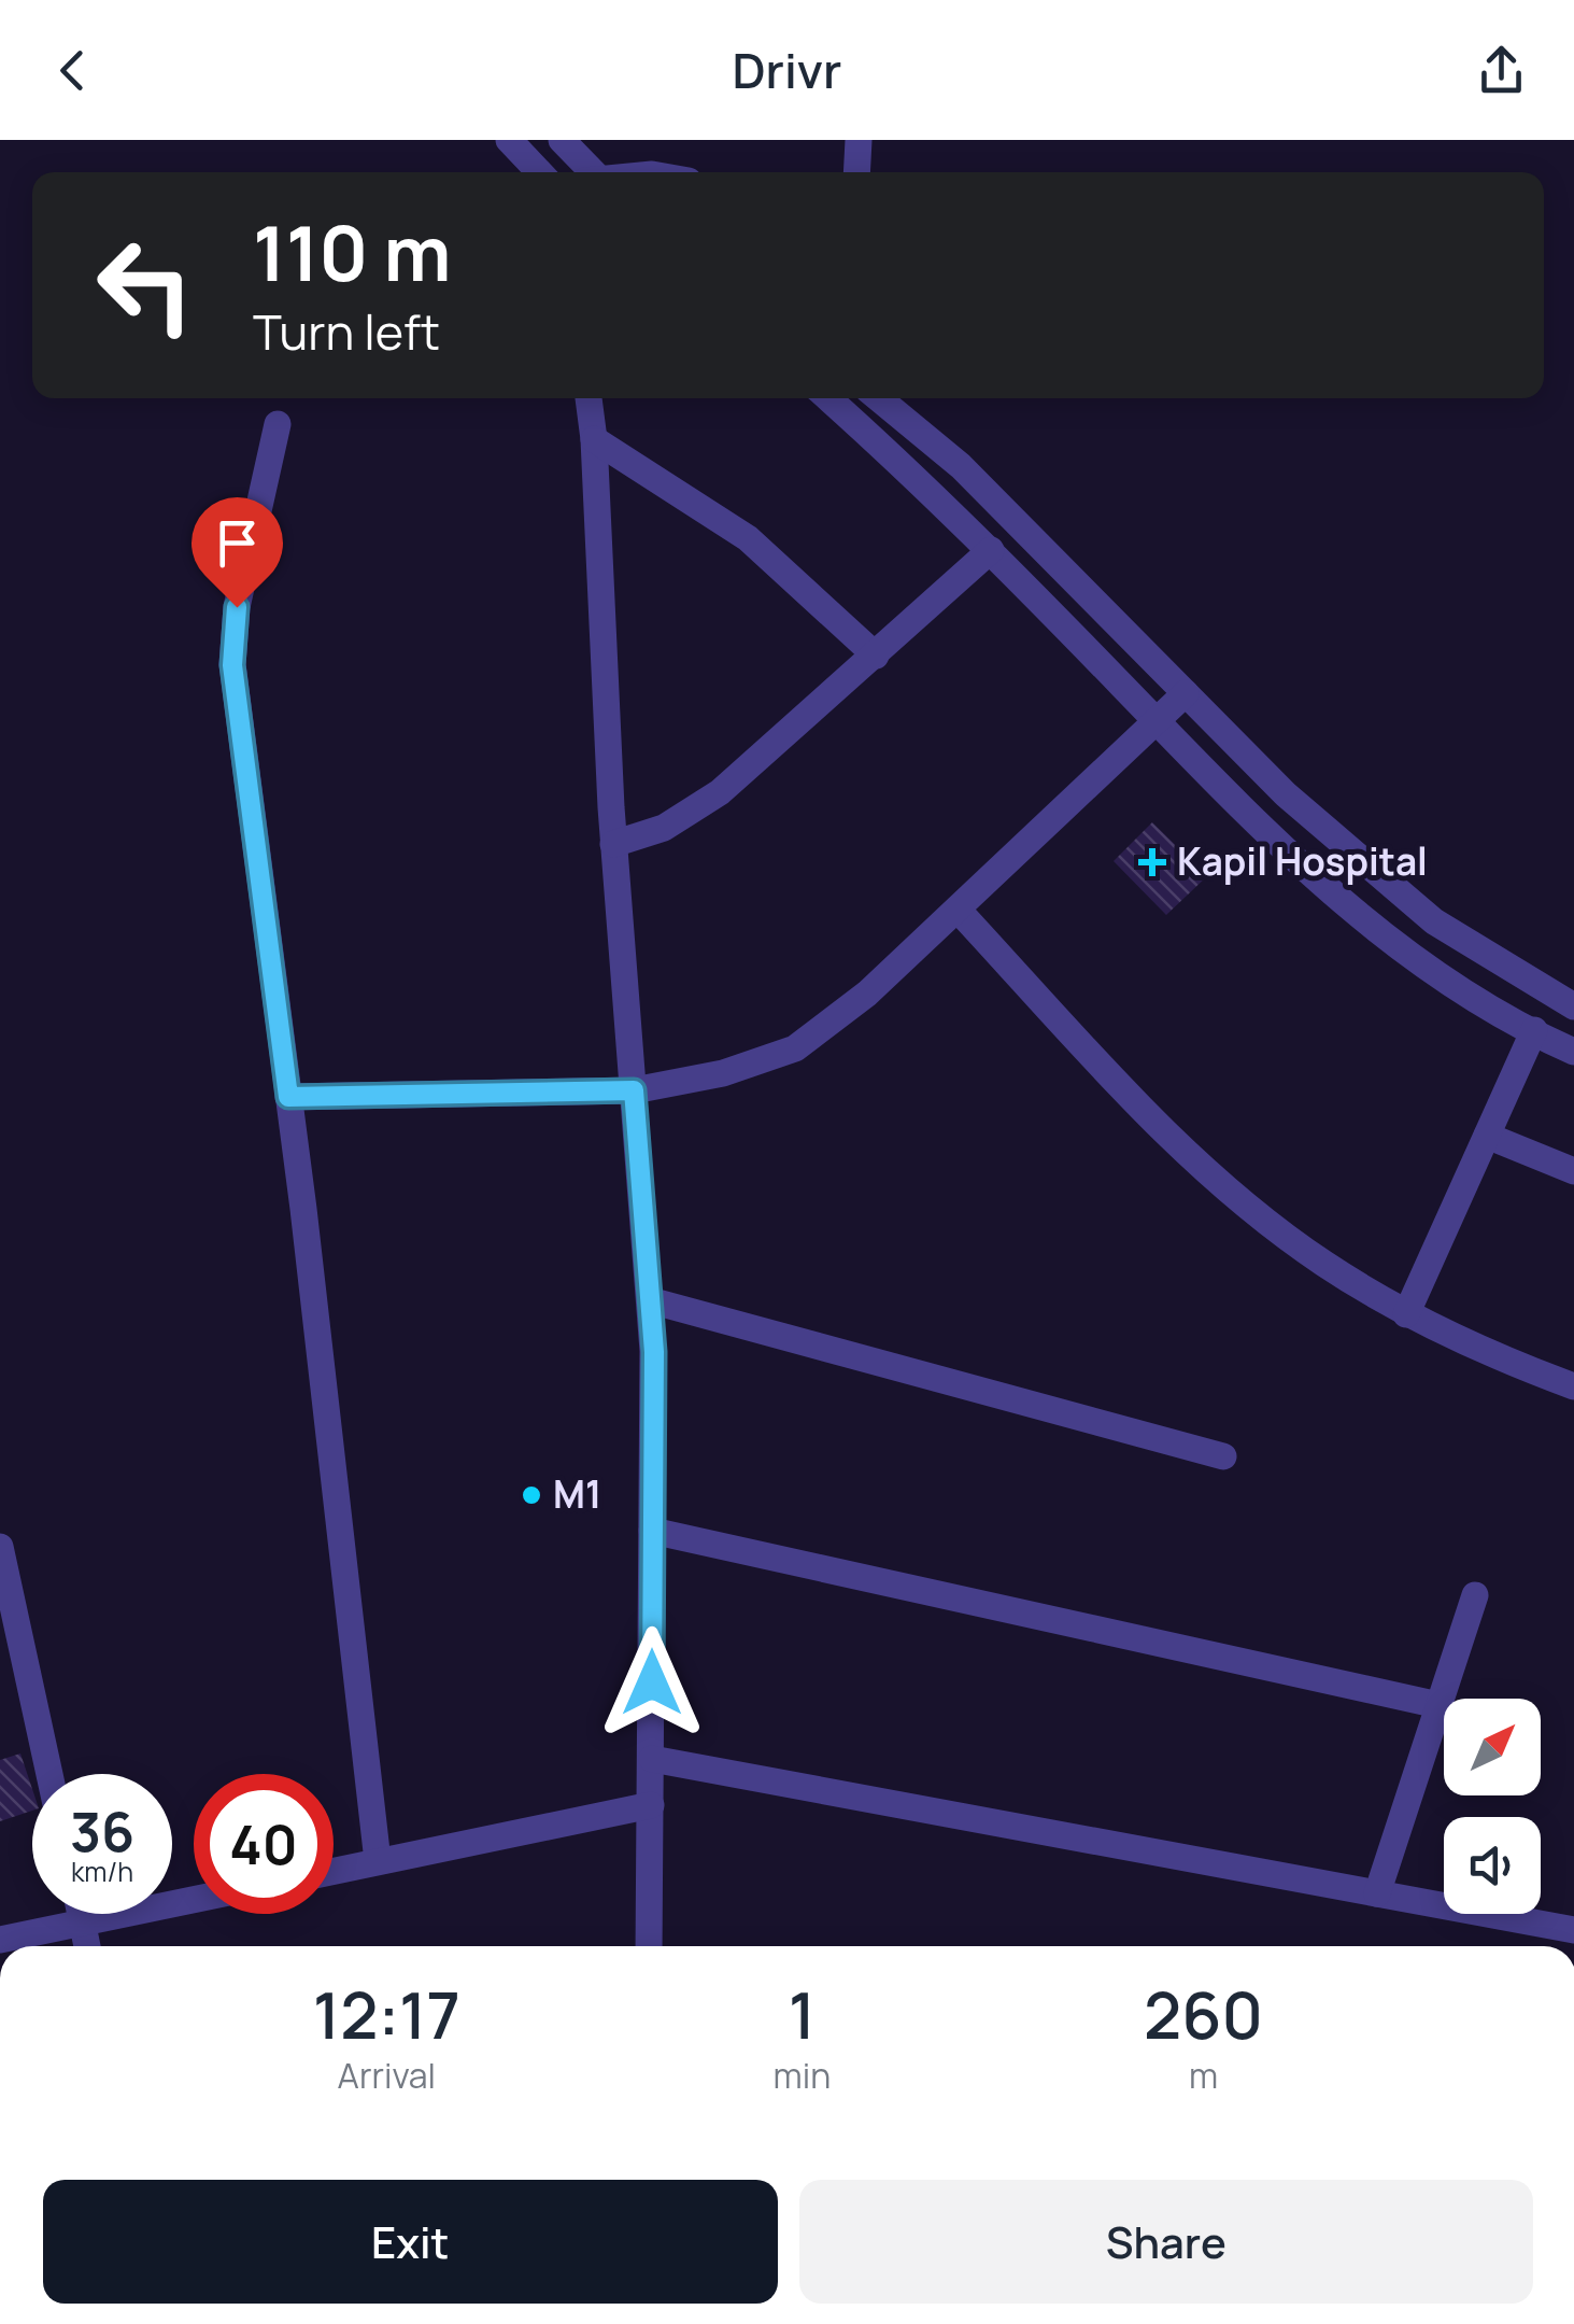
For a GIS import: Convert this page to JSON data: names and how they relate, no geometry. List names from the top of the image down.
{
  "places": {
    "health": ["Kapil Hospital"],
    "other": ["M1"]
  },
  "north": "top right",
  "page": {
    "header": "Drivr",
    "turn": ["110 m", "Turn left"],
    "speed": "36 km/h",
    "limit": "40",
    "eta": [
      "12:17",
      "Arrival",
      "1",
      "min",
      "260",
      "m"
    ],
    "buttons": ["Exit", "Share"]
  }
}
